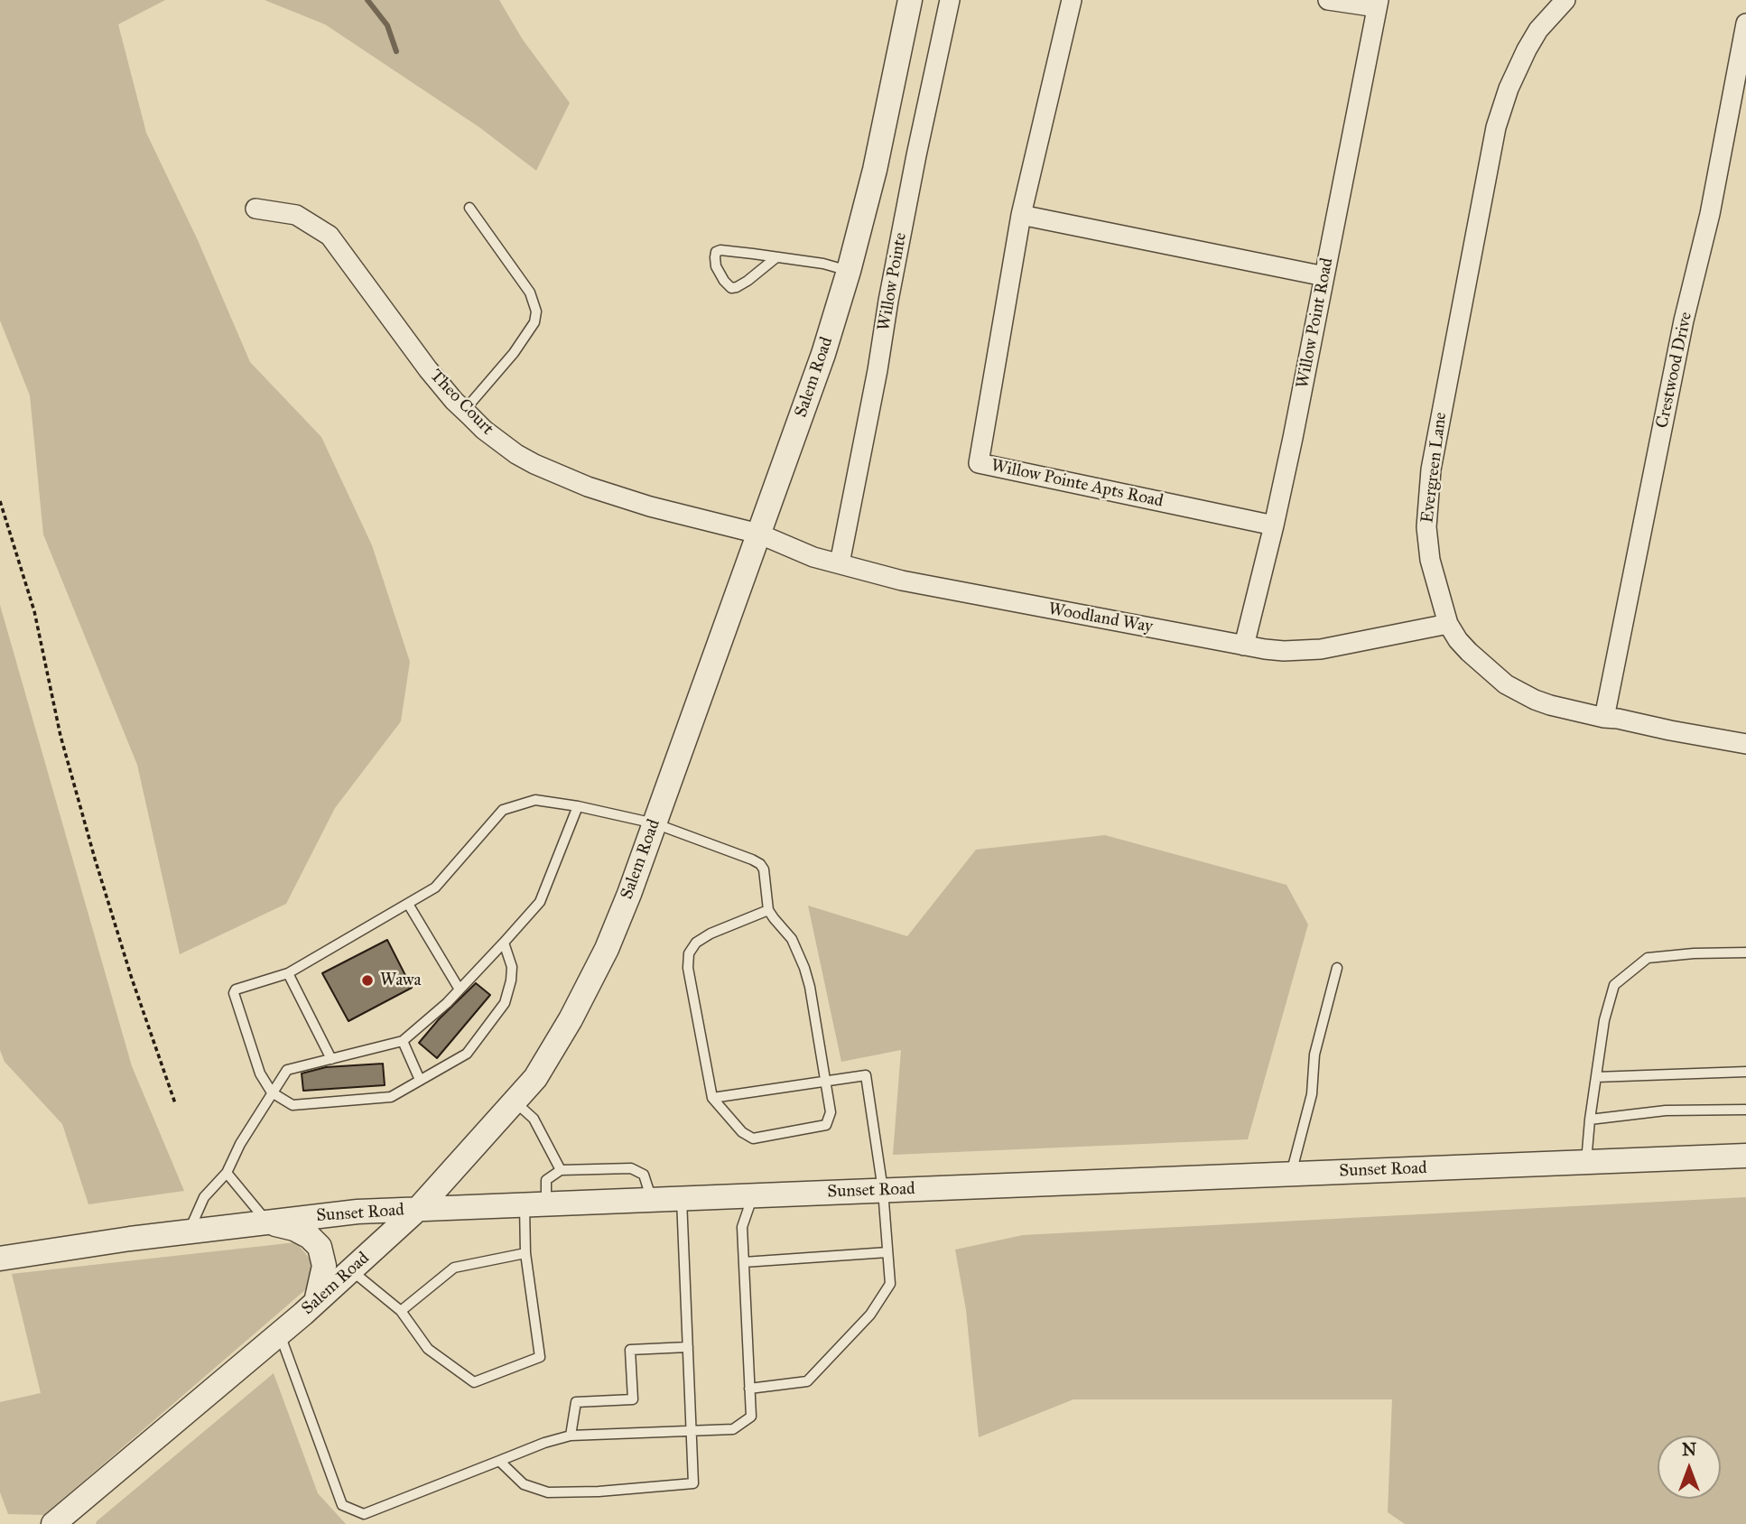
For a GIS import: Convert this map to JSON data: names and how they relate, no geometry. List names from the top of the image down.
{
  "streets": {
    "street": [
      "Willow Pointe",
      "Willow Point Road",
      "Crestwood Drive",
      "Salem Road",
      "Theo Court",
      "Evergreen Lane",
      "Willow Pointe Apts Road",
      "Woodland Way",
      "Sunset Road"
    ]
  },
  "crossings": [
    ["Willow Pointe", "Woodland Way"],
    ["Willow Point Road", "Willow Pointe Apts Road"],
    ["Willow Point Road", "Woodland Way"],
    ["Crestwood Drive", "Evergreen Lane"],
    ["Salem Road", "Theo Court"],
    ["Salem Road", "Woodland Way"],
    ["Salem Road", "Sunset Road"],
    ["Theo Court", "Woodland Way"],
    ["Evergreen Lane", "Woodland Way"]
  ],
  "places": ["Wawa"],
  "north": "top"
}
